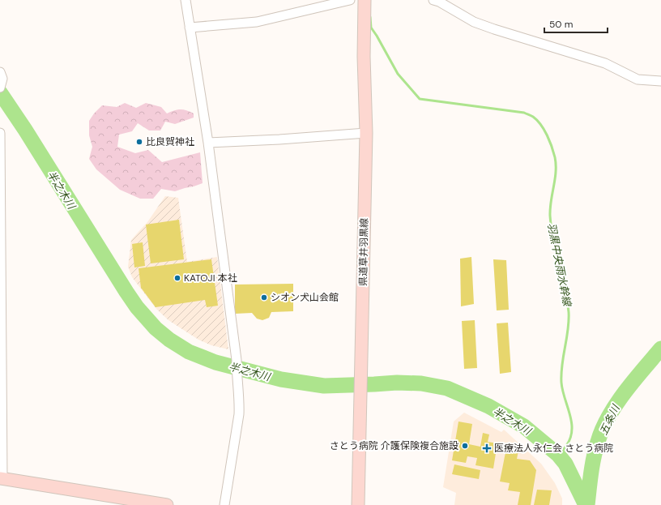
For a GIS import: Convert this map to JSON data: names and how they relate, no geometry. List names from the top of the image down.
{
  "streets": {
    "main road": ["県道草井羽黒線"]
  },
  "water": ["半之木川", "羽黒中央雨水幹線", "五条川"],
  "places": {
    "other": [
      "比良賀神社",
      "KATOJI 本社",
      "シオン犬山会館",
      "さとう病院 介護保険複合施設"
    ],
    "health": ["医療法人永仁会 さとう病院"]
  },
  "scale_bar": "50 m"
}
